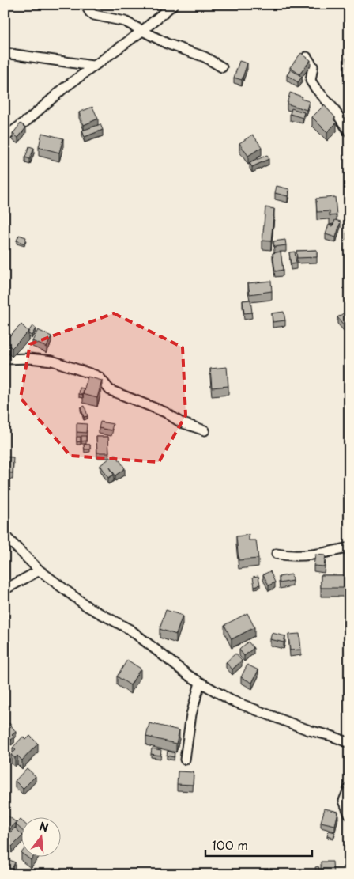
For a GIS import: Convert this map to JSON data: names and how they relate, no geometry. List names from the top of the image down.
{
  "scale_bar": "100 m",
  "north": "top"
}
